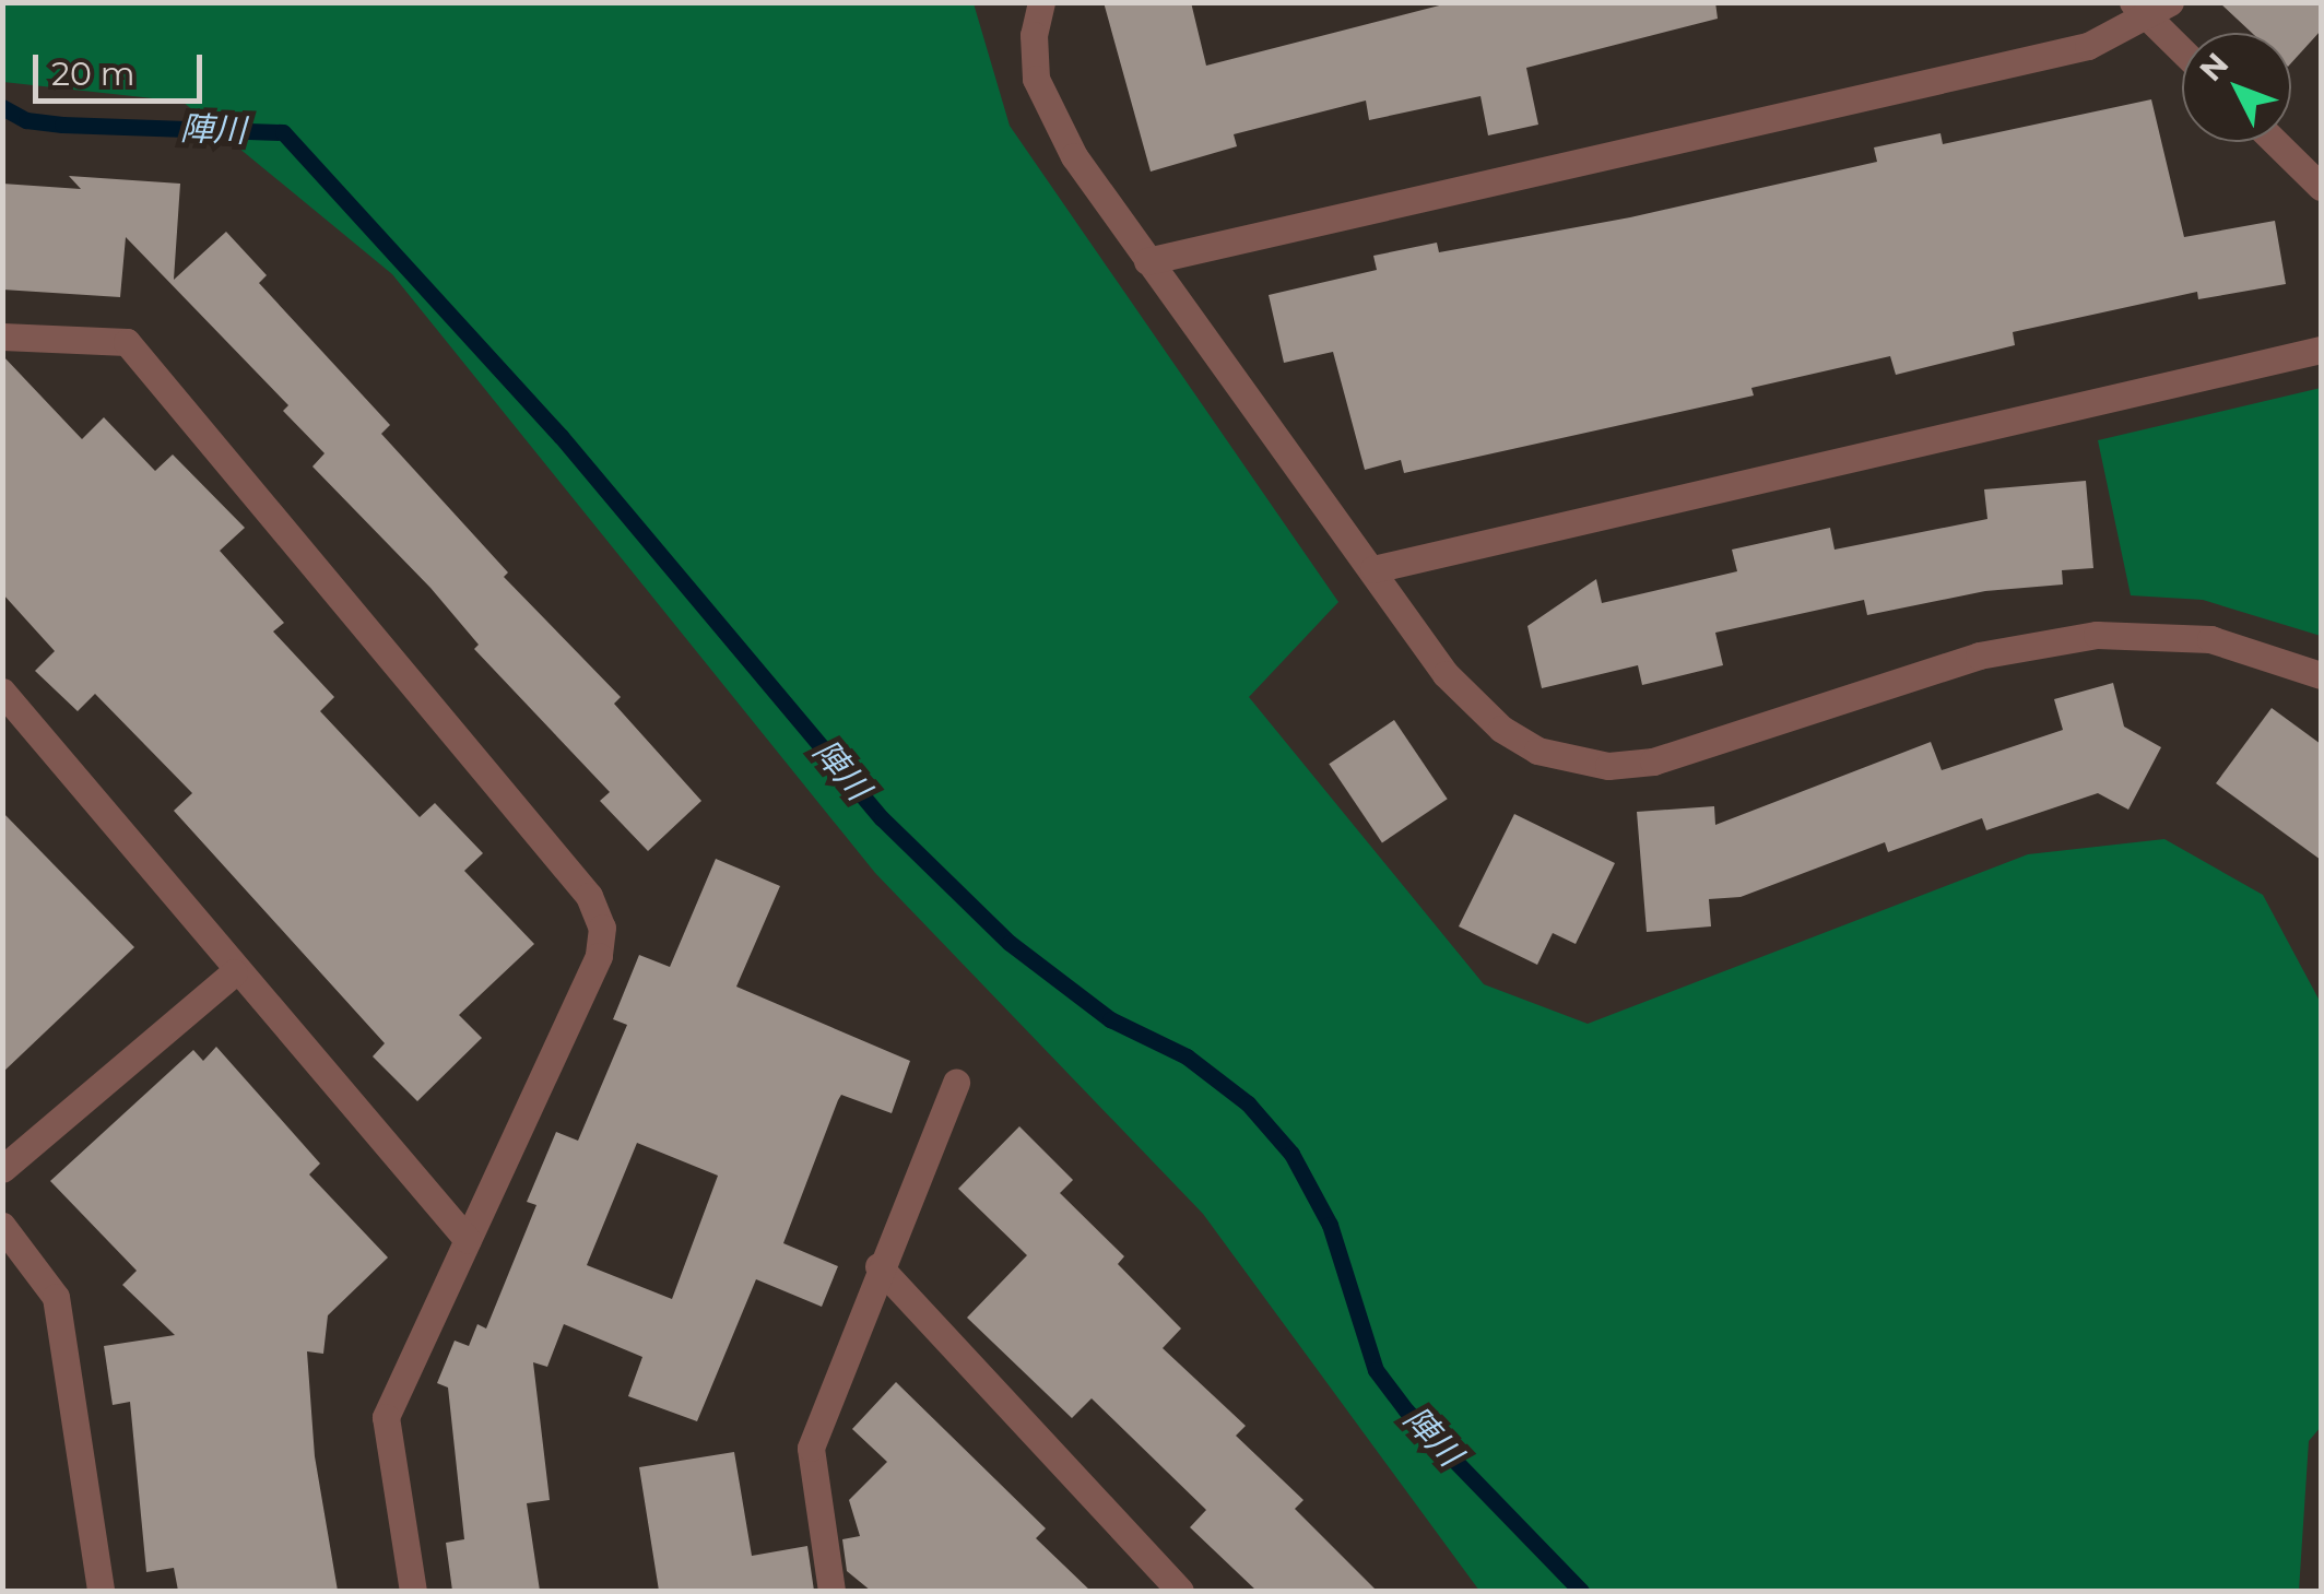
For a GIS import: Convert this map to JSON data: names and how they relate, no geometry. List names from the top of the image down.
{
  "water": ["陣川"],
  "scale_bar": "20 m",
  "north": "top left"
}
